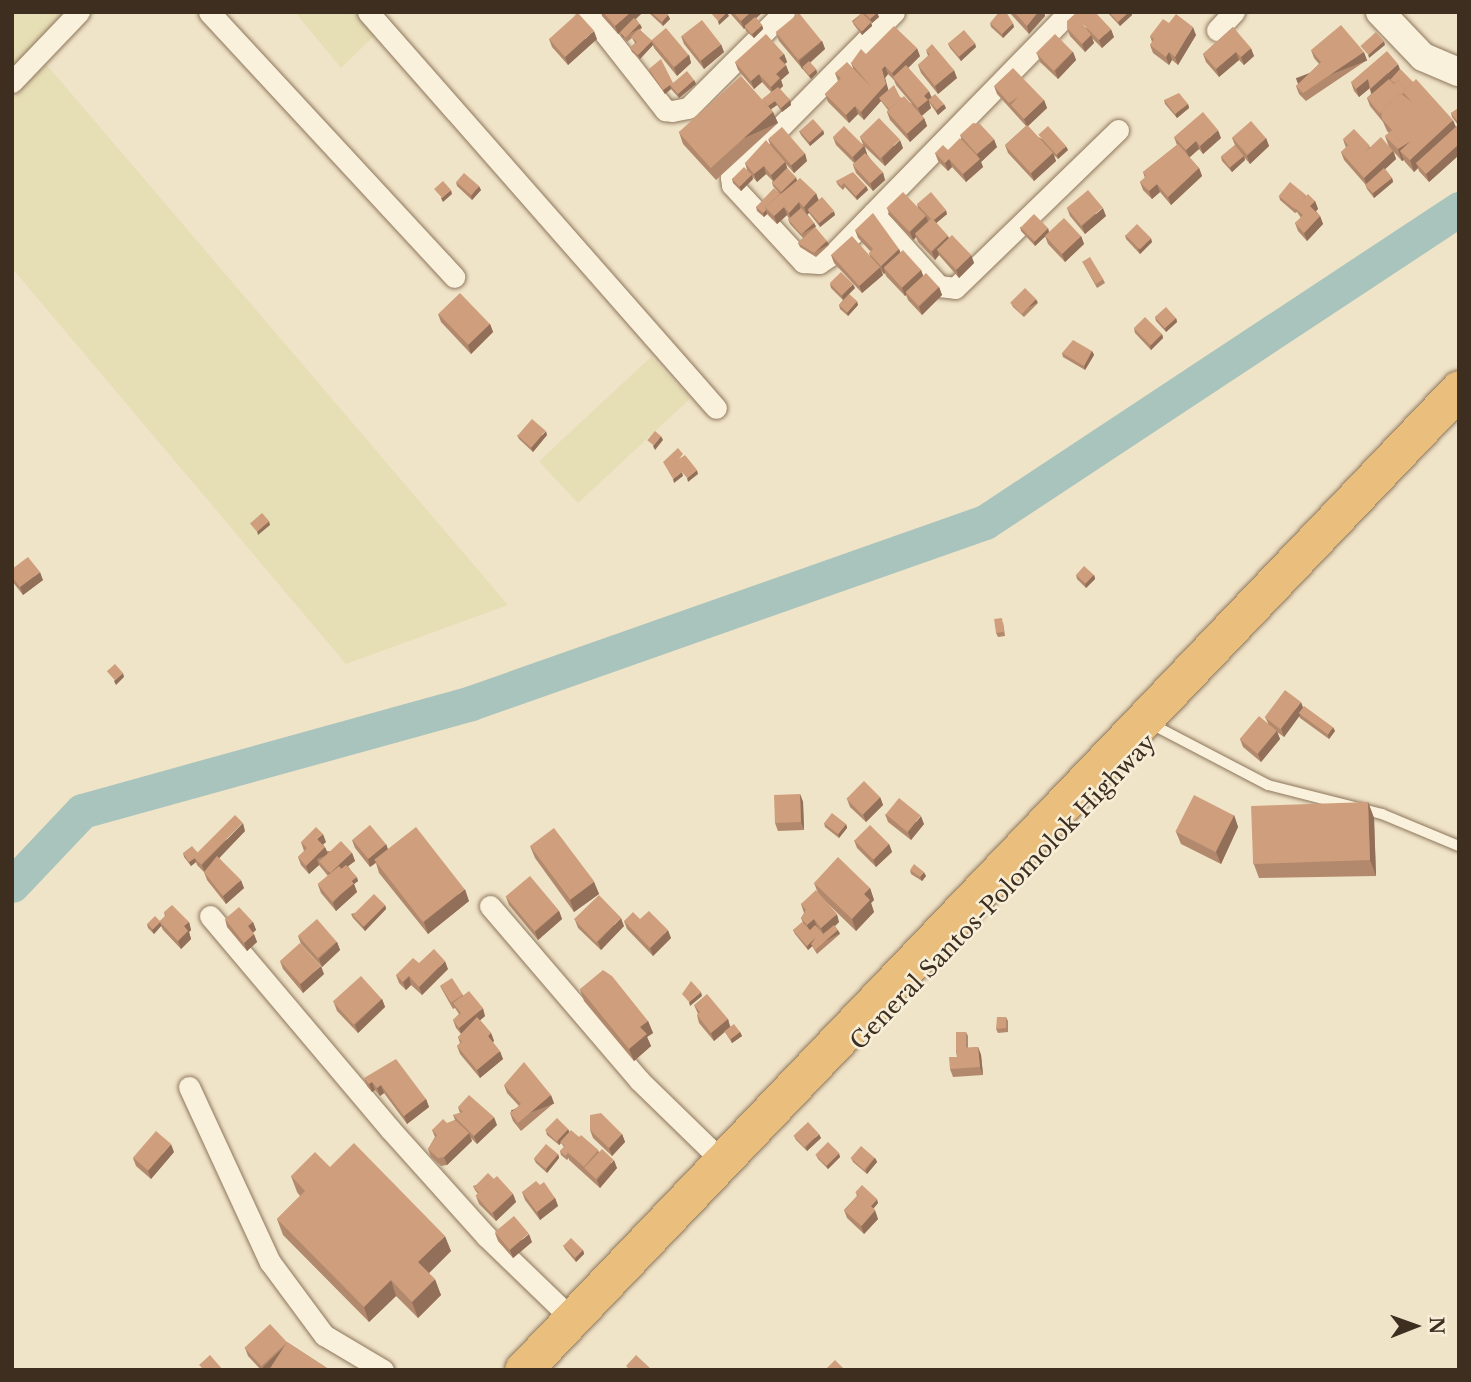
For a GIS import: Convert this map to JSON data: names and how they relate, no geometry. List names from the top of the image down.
{
  "streets": {
    "highway": ["General Santos-Polomolok Highway"]
  },
  "north": "right"
}
